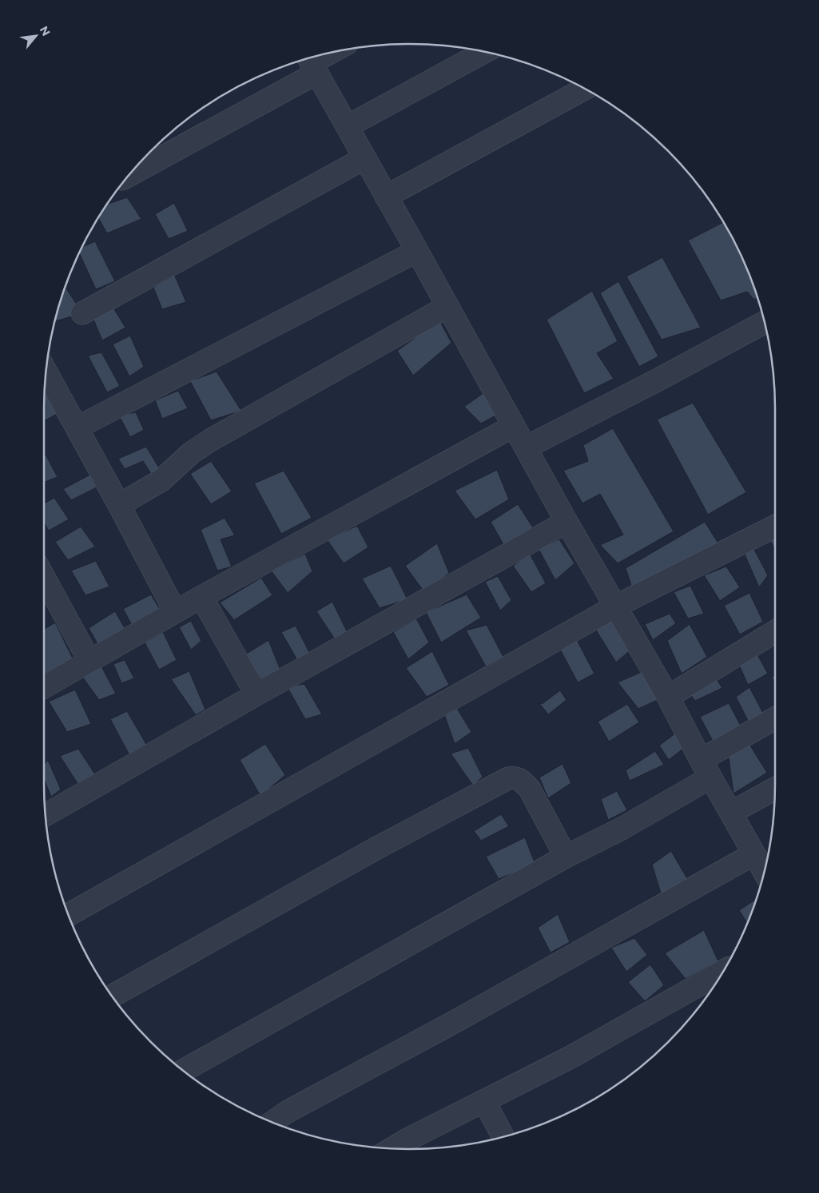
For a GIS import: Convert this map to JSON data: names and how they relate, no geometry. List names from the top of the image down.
{
  "north": "top right"
}
